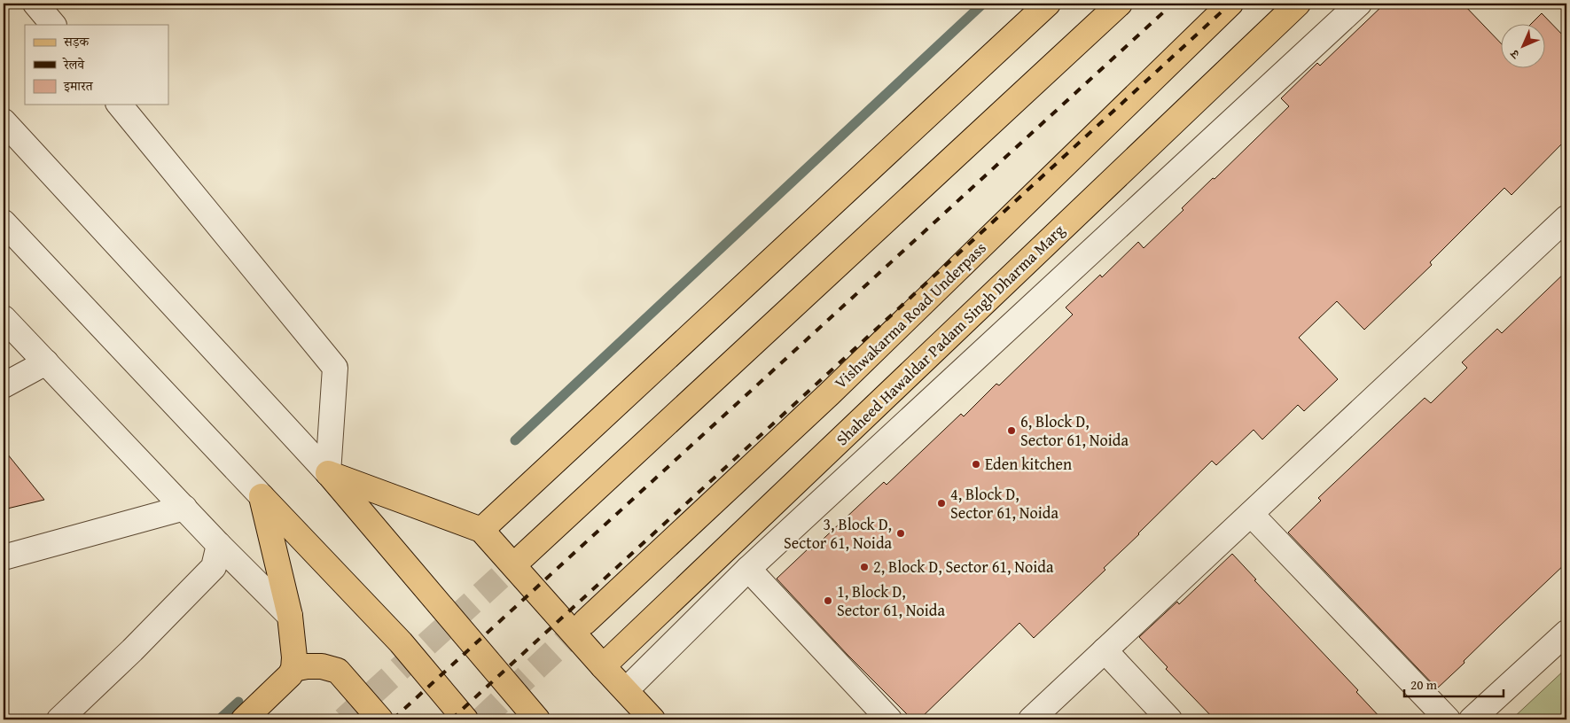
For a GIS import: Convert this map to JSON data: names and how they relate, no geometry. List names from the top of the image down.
{
  "streets": {
    "main road": ["Vishwakarma Road Underpass", "Shaheed Hawaldar Padam Singh Dharma Marg"]
  },
  "places": [
    "6, Block D, Sector 61, Noida",
    "Eden kitchen",
    "4, Block D, Sector 61, Noida",
    "3, Block D, Sector 61, Noida",
    "2, Block D, Sector 61, Noida",
    "1, Block D, Sector 61, Noida"
  ],
  "legend": ["सड़क", "रेलवे", "इमारत"],
  "scale_bar": "20 m",
  "north": "bottom left"
}
